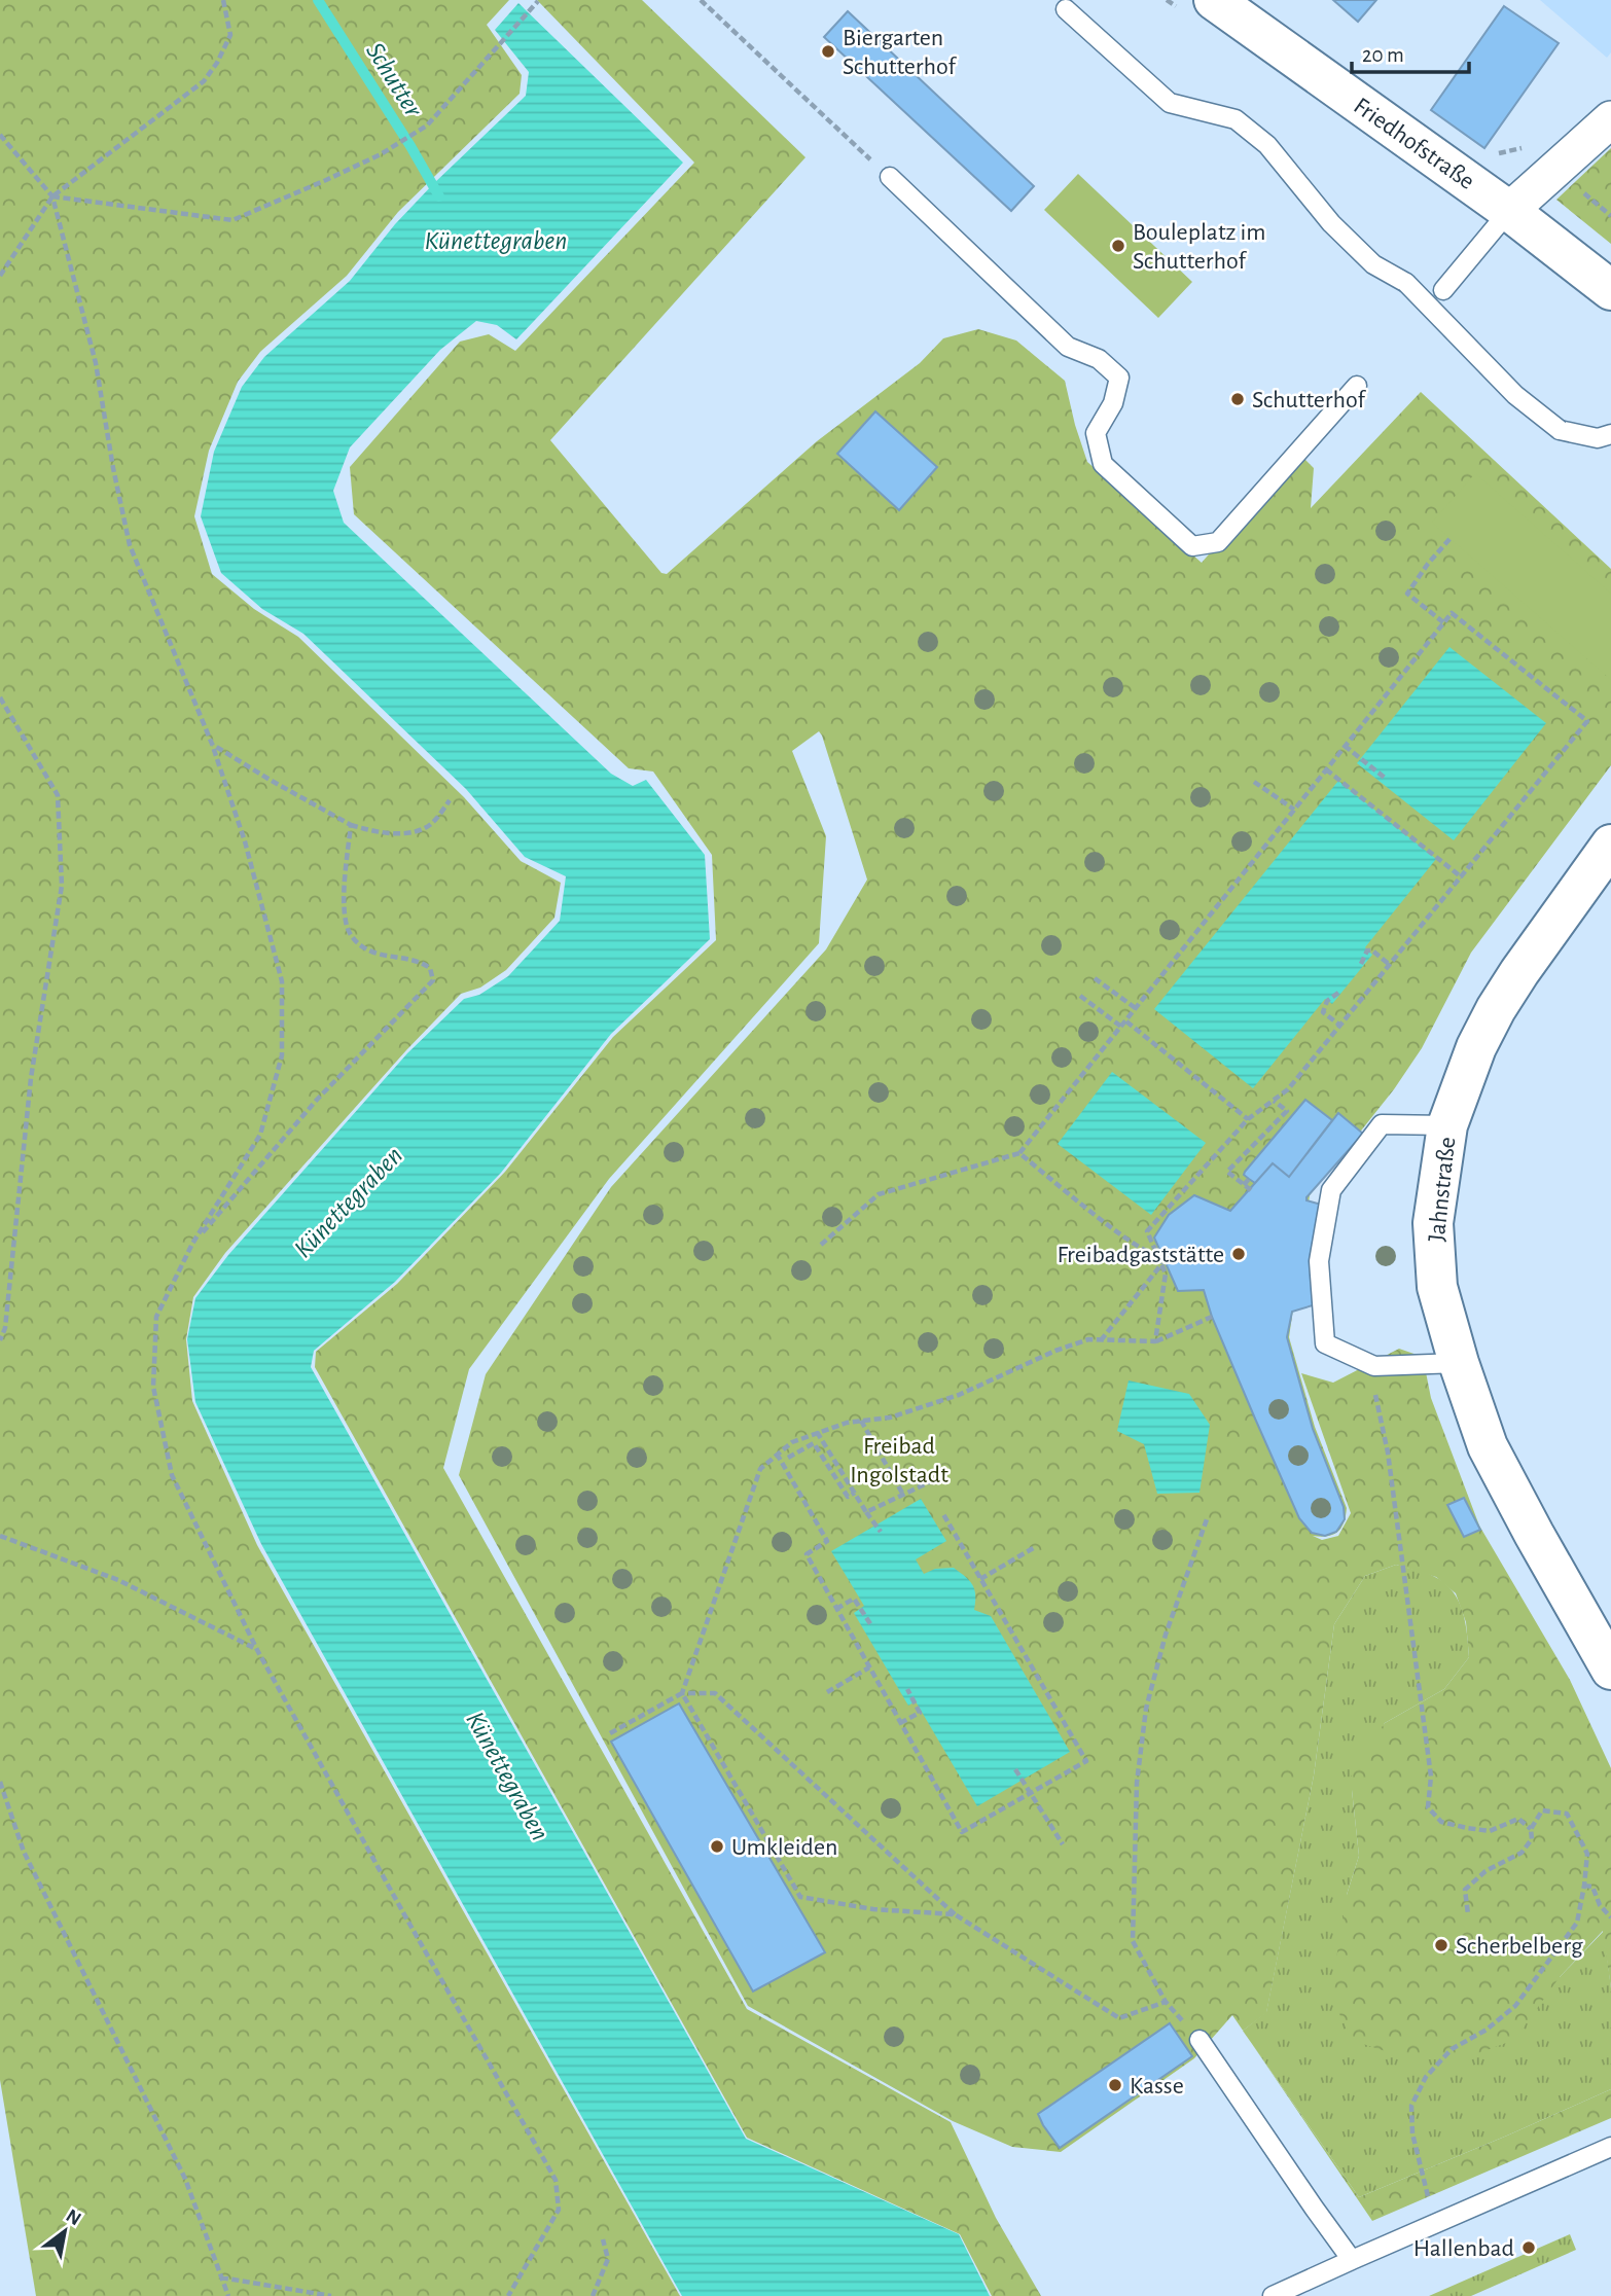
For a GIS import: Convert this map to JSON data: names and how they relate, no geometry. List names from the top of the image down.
{
  "streets": {
    "street": ["Friedhofstraße", "Jahnstraße"]
  },
  "water": ["Schutter", "Künettegraben"],
  "parks": ["Freibad Ingolstadt"],
  "places": [
    "Biergarten Schutterhof",
    "Bouleplatz im Schutterhof",
    "Schutterhof",
    "Freibadgaststätte",
    "Umkleiden",
    "Scherbelberg",
    "Kasse",
    "Hallenbad"
  ],
  "scale_bar": "20 m",
  "north": "top right"
}
